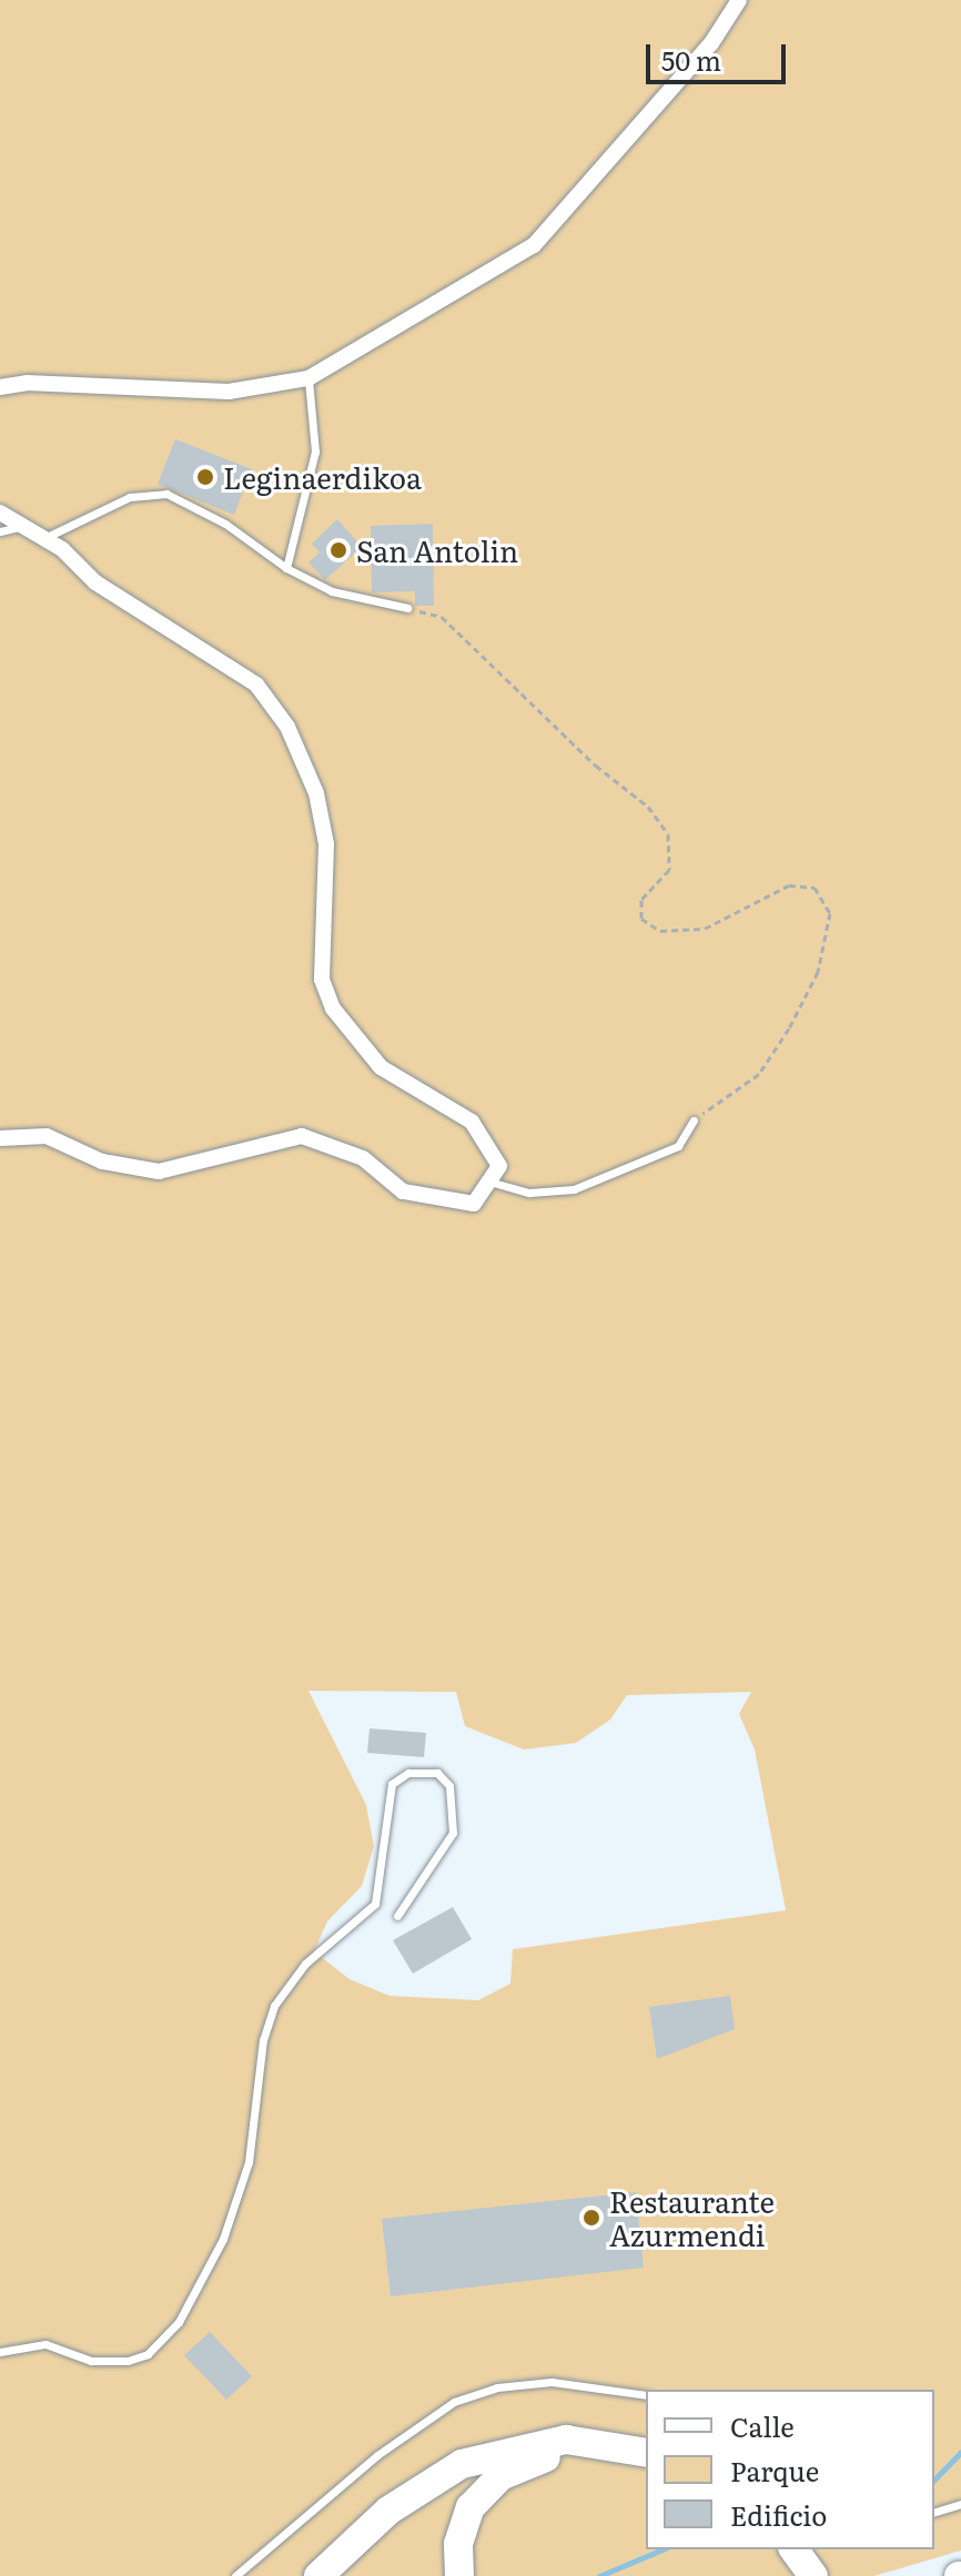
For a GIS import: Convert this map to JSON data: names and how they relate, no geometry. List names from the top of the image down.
{
  "places": ["Leginaerdikoa", "San Antolin", "Restaurante Azurmendi"],
  "legend": ["Calle", "Parque", "Edificio"],
  "scale_bar": "50 m"
}
